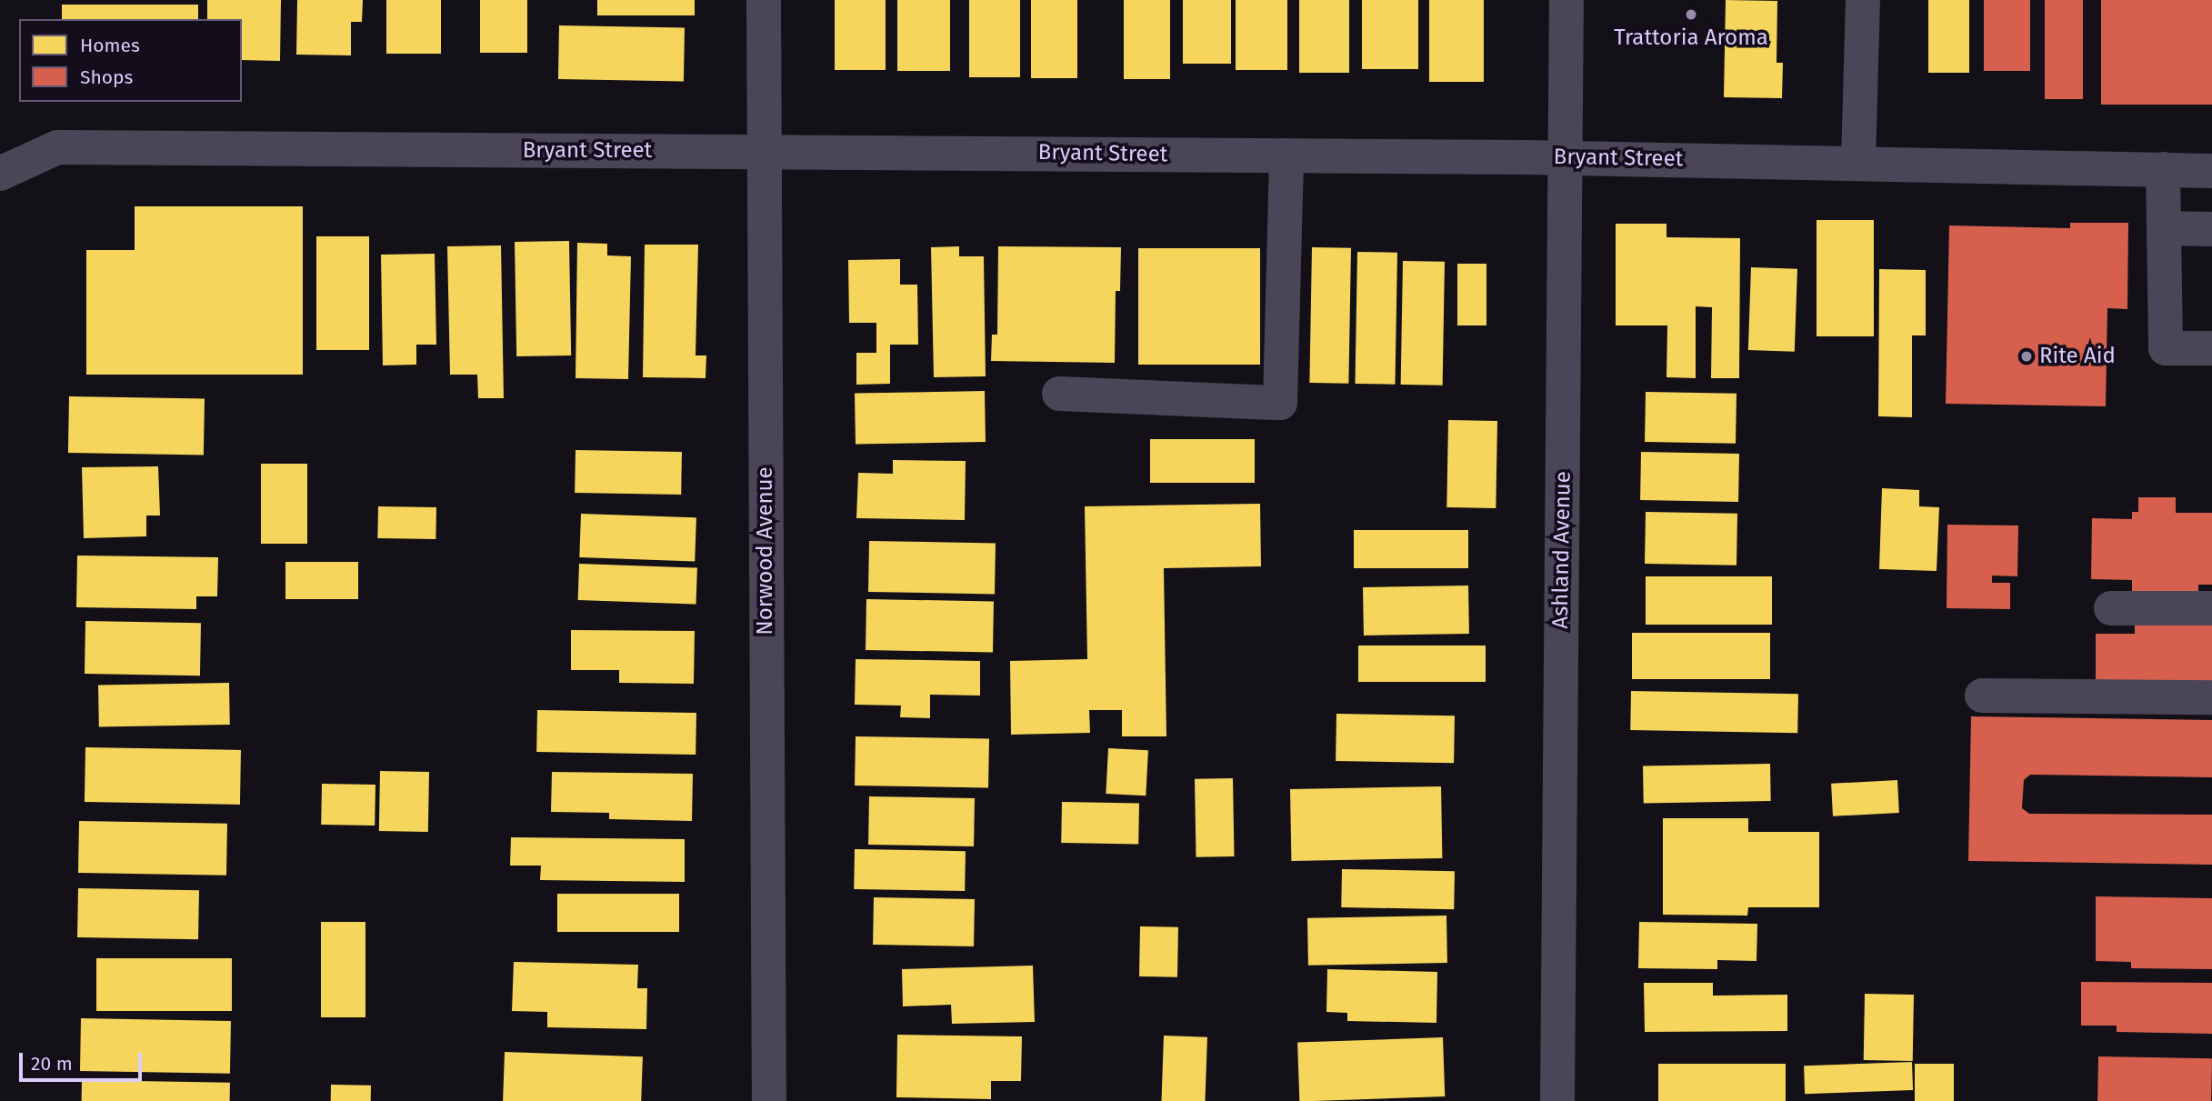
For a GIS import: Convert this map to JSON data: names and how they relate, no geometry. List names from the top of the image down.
{
  "streets": {
    "street": ["Bryant Street", "Ashland Avenue", "Norwood Avenue"]
  },
  "crossings": [
    ["Bryant Street", "Ashland Avenue"],
    ["Bryant Street", "Norwood Avenue"]
  ],
  "places": ["Trattoria Aroma", "Rite Aid"],
  "legend": ["Homes", "Shops"],
  "scale_bar": "20 m"
}
